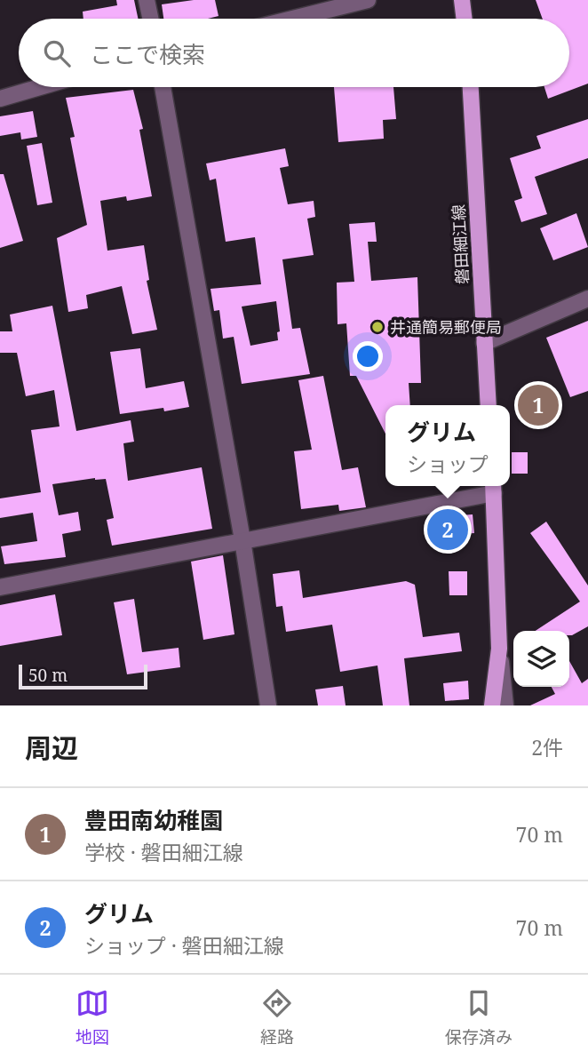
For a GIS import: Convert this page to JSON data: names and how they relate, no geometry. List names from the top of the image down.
{
  "streets": {
    "main road": ["磐田細江線"]
  },
  "places": ["井通簡易郵便局"],
  "scale_bar": "50 m",
  "page": {
    "search": "ここで検索",
    "pins": ["1", "2"],
    "popup": ["グリム", "ショップ"],
    "scale": "50 m",
    "heading": ["周辺", "2件"],
    "list": [
      {
        "mark": "1",
        "name": "豊田南幼稚園",
        "note": "学校 · 磐田細江線",
        "value": "70 m"
      },
      {
        "mark": "2",
        "name": "グリム",
        "note": "ショップ · 磐田細江線",
        "value": "70 m"
      }
    ],
    "nav": ["地図", "経路", "保存済み"]
  }
}
